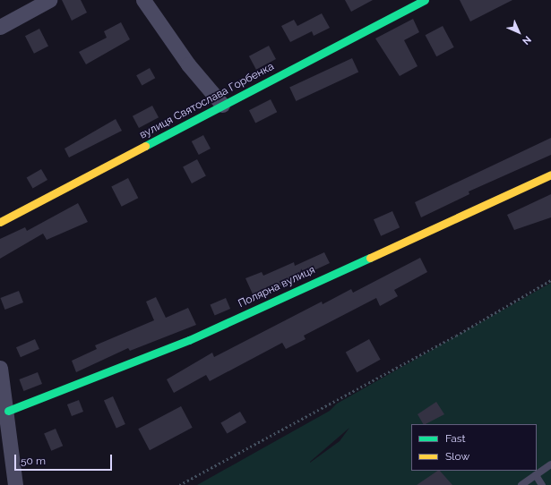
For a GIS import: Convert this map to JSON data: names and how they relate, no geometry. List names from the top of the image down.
{
  "streets": {
    "street": ["вулиця Святослава Горбенка", "Полярна вулиця"]
  },
  "legend": ["Fast", "Slow"],
  "scale_bar": "50 m",
  "north": "bottom right"
}
